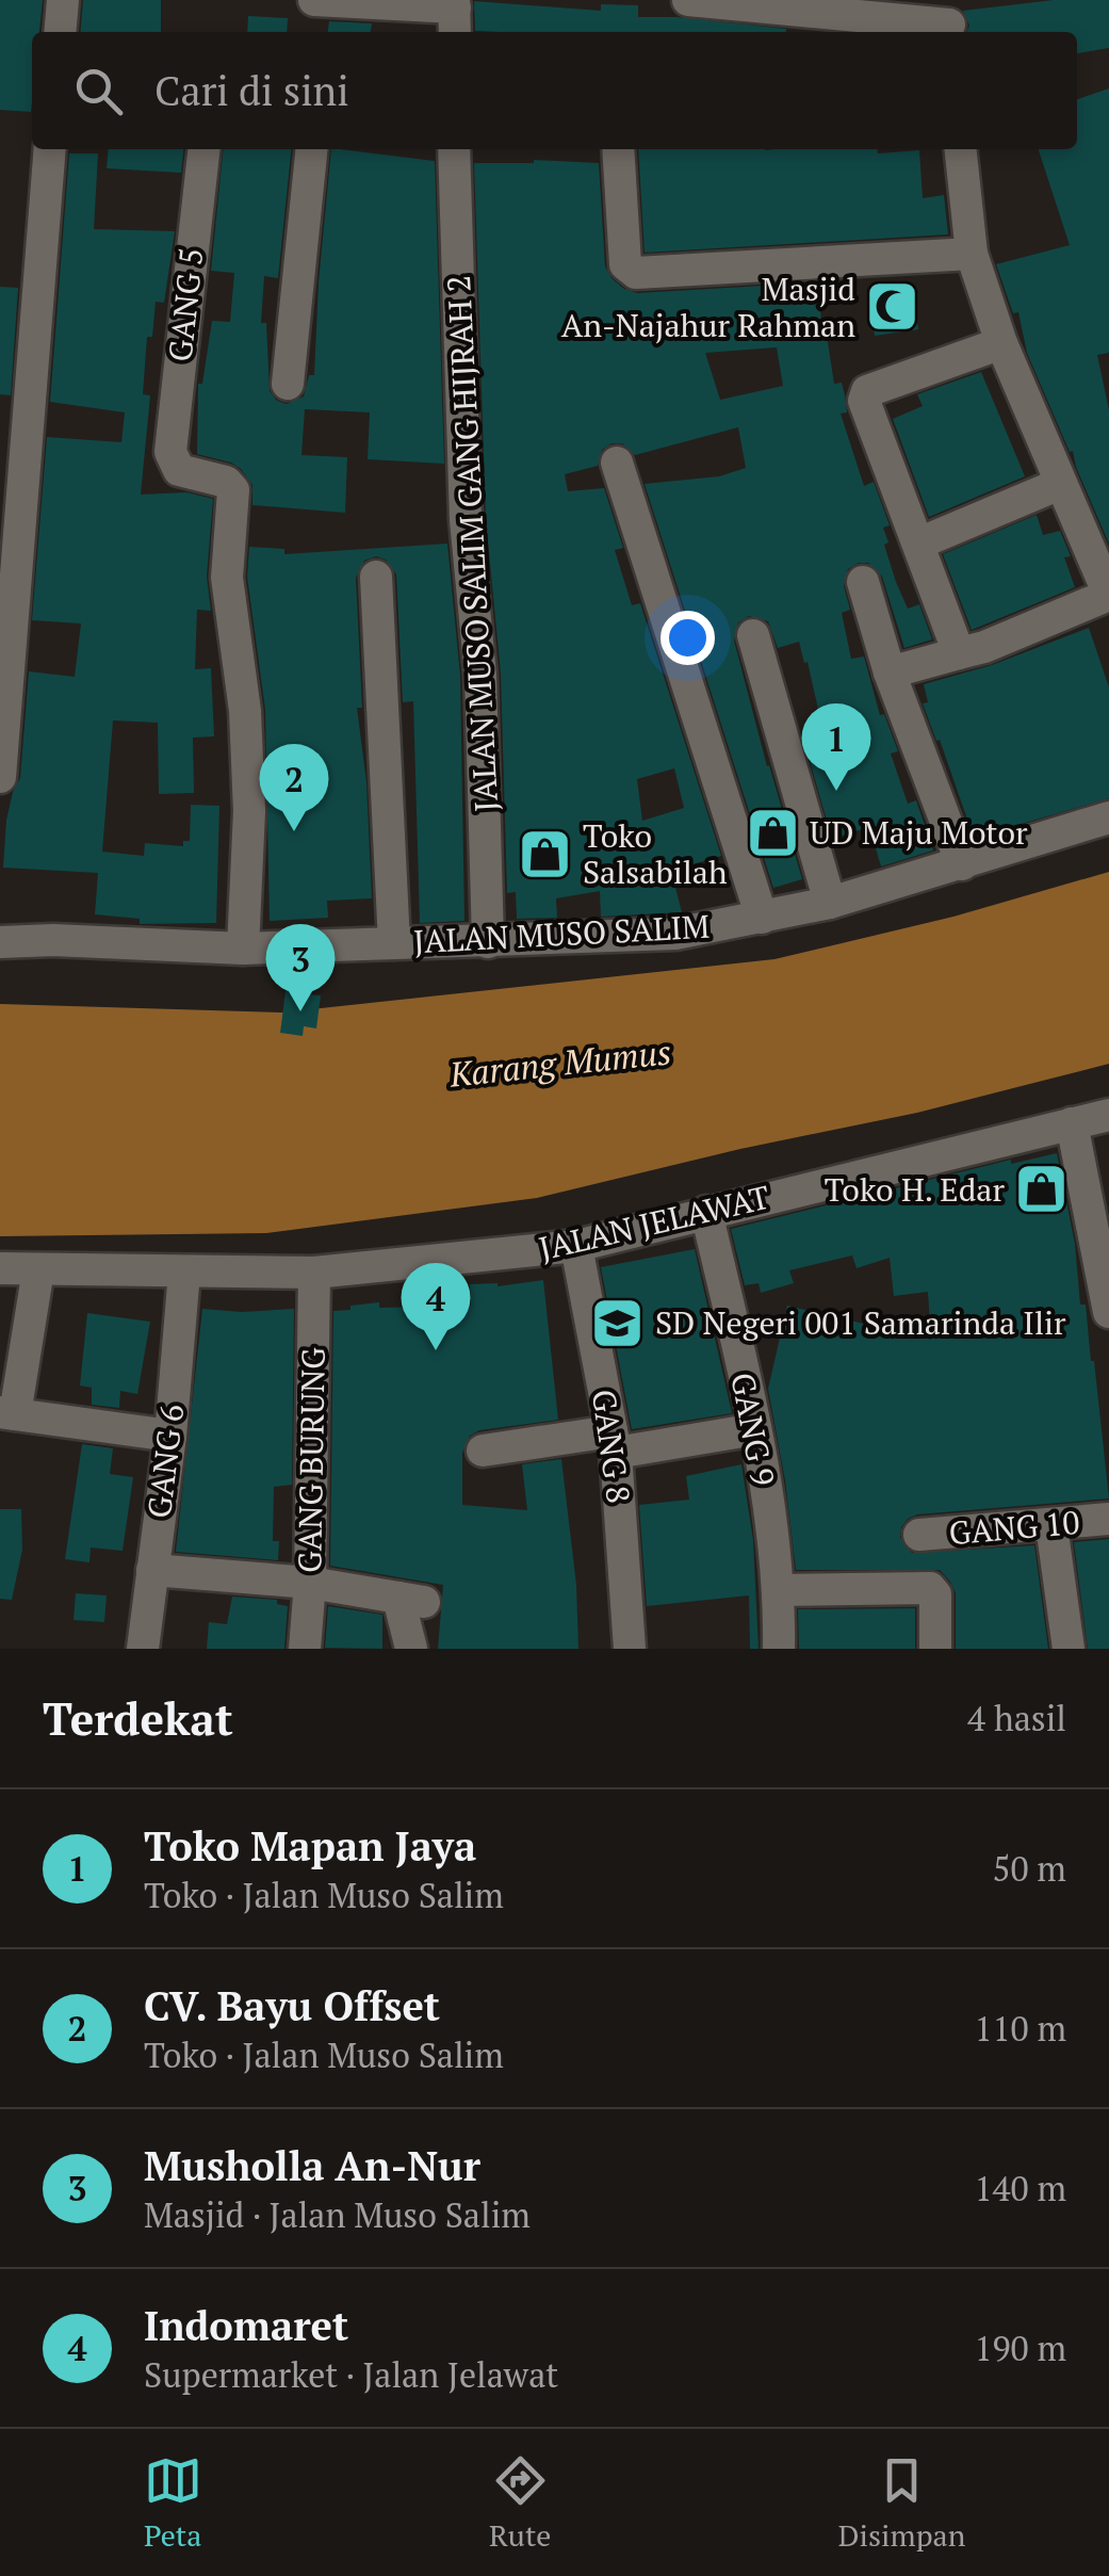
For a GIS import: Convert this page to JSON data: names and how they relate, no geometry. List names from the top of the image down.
{
  "streets": {
    "street": [
      "GANG 5",
      "JALAN MUSO SALIM GANG HIJRAH 2",
      "JALAN MUSO SALIM",
      "JALAN JELAWAT",
      "GANG 9",
      "GANG 8",
      "GANG BURUNG",
      "GANG 6",
      "GANG 10"
    ]
  },
  "crossings": [
    ["GANG 5", "JALAN MUSO SALIM"],
    ["JALAN MUSO SALIM GANG HIJRAH 2", "JALAN MUSO SALIM"],
    ["JALAN JELAWAT", "GANG 9"],
    ["JALAN JELAWAT", "GANG 8"],
    ["JALAN JELAWAT", "GANG BURUNG"],
    ["JALAN JELAWAT", "GANG 6"]
  ],
  "water": ["Karang Mumus"],
  "places": {
    "mosque": ["Masjid An-Najahur Rahman"],
    "shop": ["UD Maju Motor", "Toko Salsabilah", "Toko H. Edar"],
    "school or university": ["SD Negeri 001 Samarinda Ilir"]
  },
  "page": {
    "search": "Cari di sini",
    "pins": [
      "1",
      "2",
      "3",
      "4"
    ],
    "heading": ["Terdekat", "4 hasil"],
    "list": [
      {
        "mark": "1",
        "name": "Toko Mapan Jaya",
        "note": "Toko · Jalan Muso Salim",
        "value": "50 m"
      },
      {
        "mark": "2",
        "name": "CV. Bayu Offset",
        "note": "Toko · Jalan Muso Salim",
        "value": "110 m"
      },
      {
        "mark": "3",
        "name": "Musholla An-Nur",
        "note": "Masjid · Jalan Muso Salim",
        "value": "140 m"
      },
      {
        "mark": "4",
        "name": "Indomaret",
        "note": "Supermarket · Jalan Jelawat",
        "value": "190 m"
      }
    ],
    "nav": ["Peta", "Rute", "Disimpan"]
  }
}
